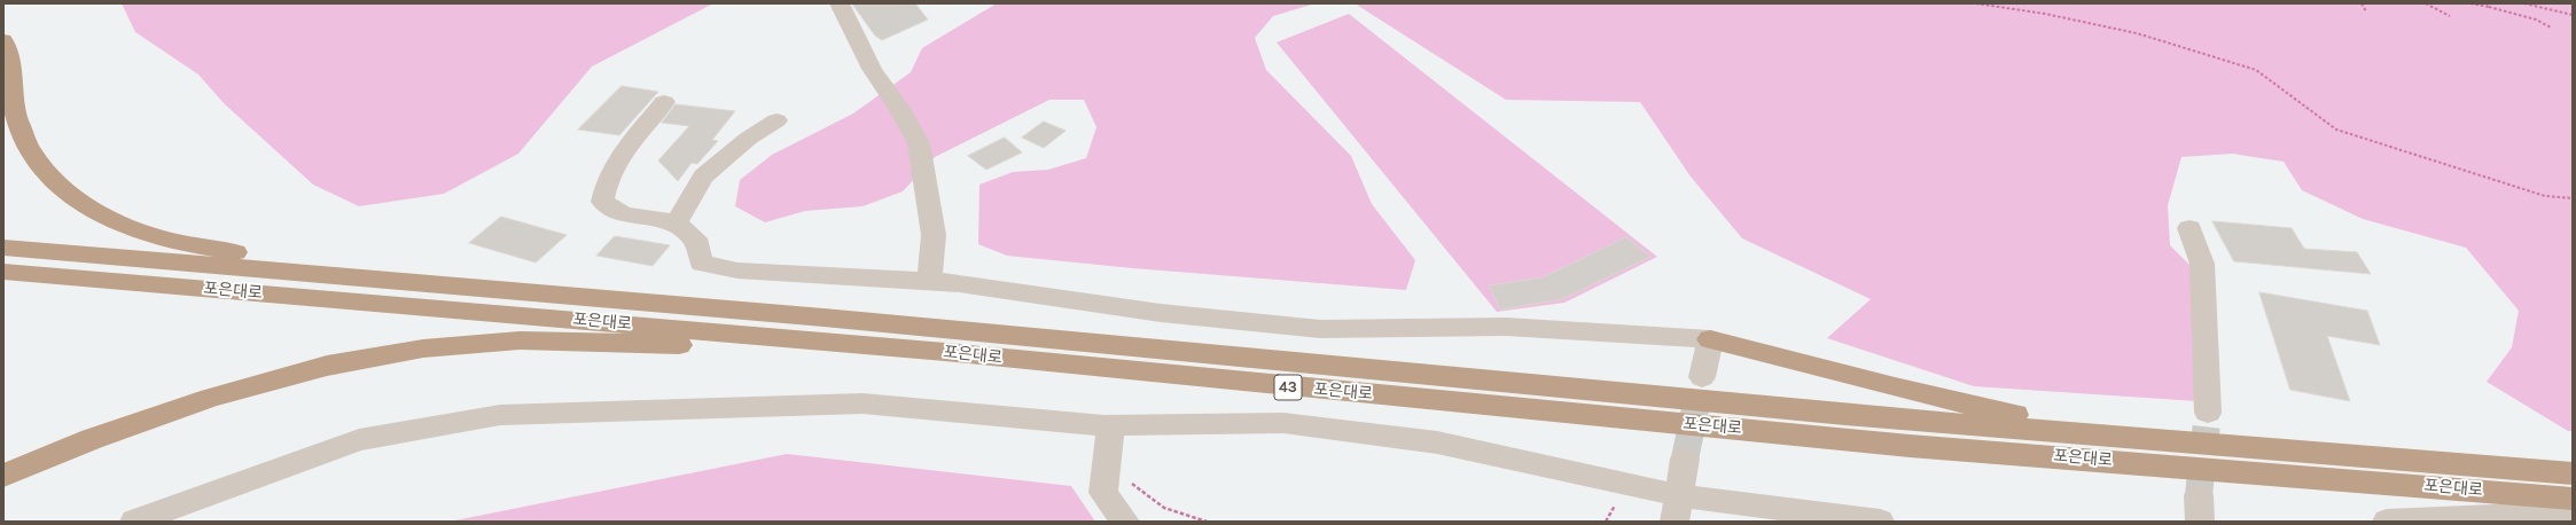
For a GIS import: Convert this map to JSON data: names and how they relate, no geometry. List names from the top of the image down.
{
  "streets": {
    "highway": ["포은대로", "43"]
  }
}
